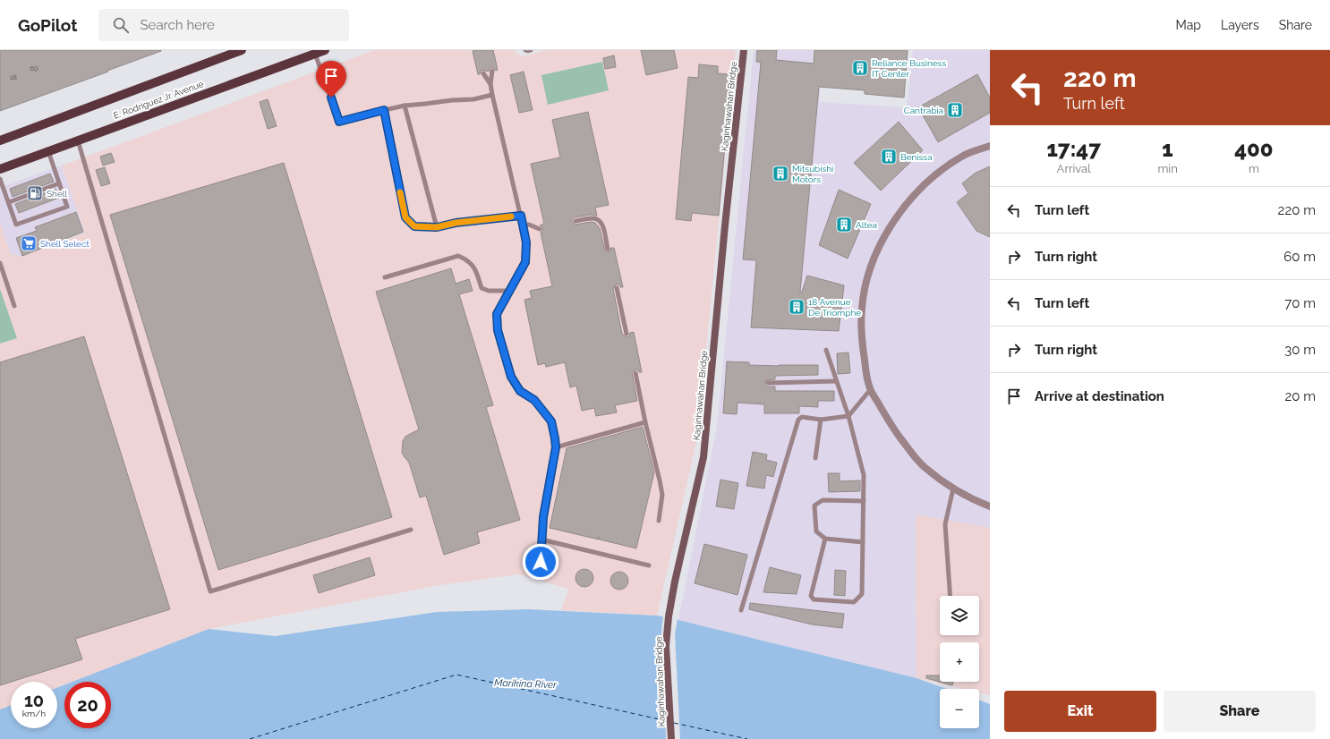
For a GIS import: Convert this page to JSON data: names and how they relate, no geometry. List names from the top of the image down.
{
  "streets": {
    "main road": ["E. Rodriguez Jr. Avenue", "Kaginhawahan Bridge"]
  },
  "water": ["Marikina River"],
  "places": {
    "building": [
      "Reliance Business IT Center",
      "Cantrabia",
      "Benissa",
      "Mitsubishi Motors",
      "Altea",
      "18 Avenue De Triomphe"
    ],
    "fuel station": ["Shell"],
    "supermarket": ["Shell Select"]
  },
  "house_numbers": ["69", "18"],
  "page": {
    "header": "GoPilot",
    "search": "Search here",
    "nav": ["Map", "Layers", "Share"],
    "turn": ["220 m", "Turn left"],
    "eta": [
      "17:47",
      "Arrival",
      "1",
      "min",
      "400",
      "m"
    ],
    "list": [
      {
        "name": "Turn left",
        "value": "220 m"
      },
      {
        "name": "Turn right",
        "value": "60 m"
      },
      {
        "name": "Turn left",
        "value": "70 m"
      },
      {
        "name": "Turn right",
        "value": "30 m"
      },
      {
        "name": "Arrive at destination",
        "value": "20 m"
      }
    ],
    "map_buttons": ["+", "−"],
    "speed": "10 km/h",
    "limit": "20",
    "buttons": ["Exit", "Share"]
  }
}
